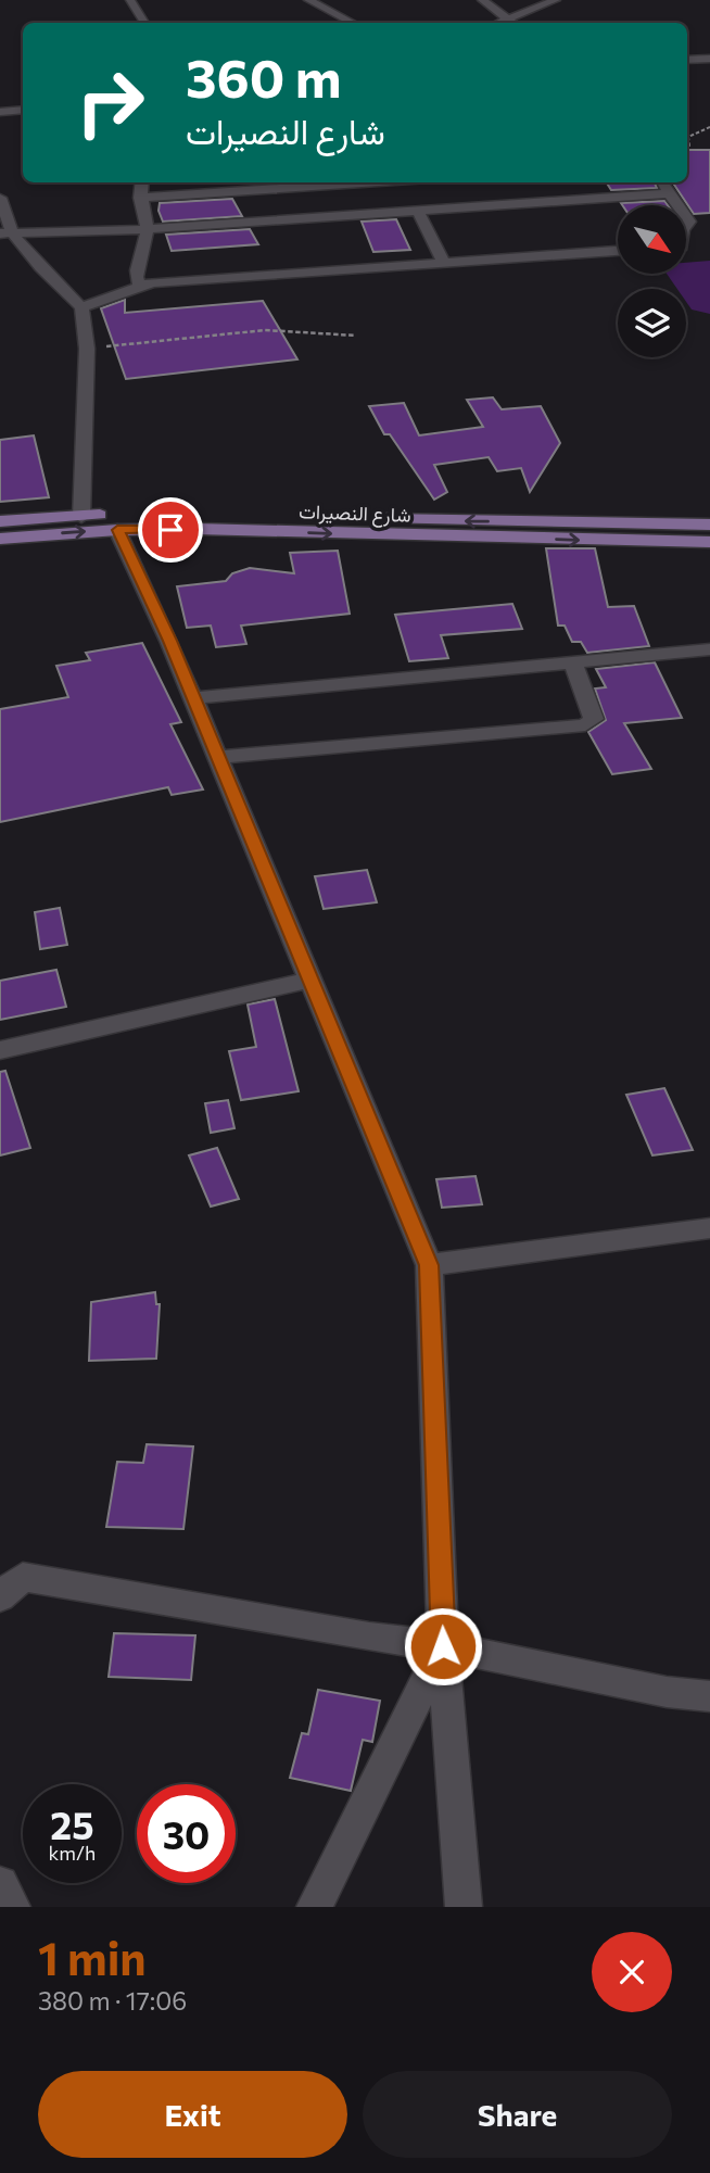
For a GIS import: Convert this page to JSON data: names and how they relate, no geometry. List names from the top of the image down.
{
  "streets": {
    "main road": ["شارع النصيرات"]
  },
  "north": "bottom right",
  "page": {
    "turn": ["360 m", "شارع النصيرات"],
    "speed": "25 km/h",
    "limit": "30",
    "heading": ["1 min", "380 m · 17:06"],
    "buttons": ["Exit", "Share"]
  }
}
